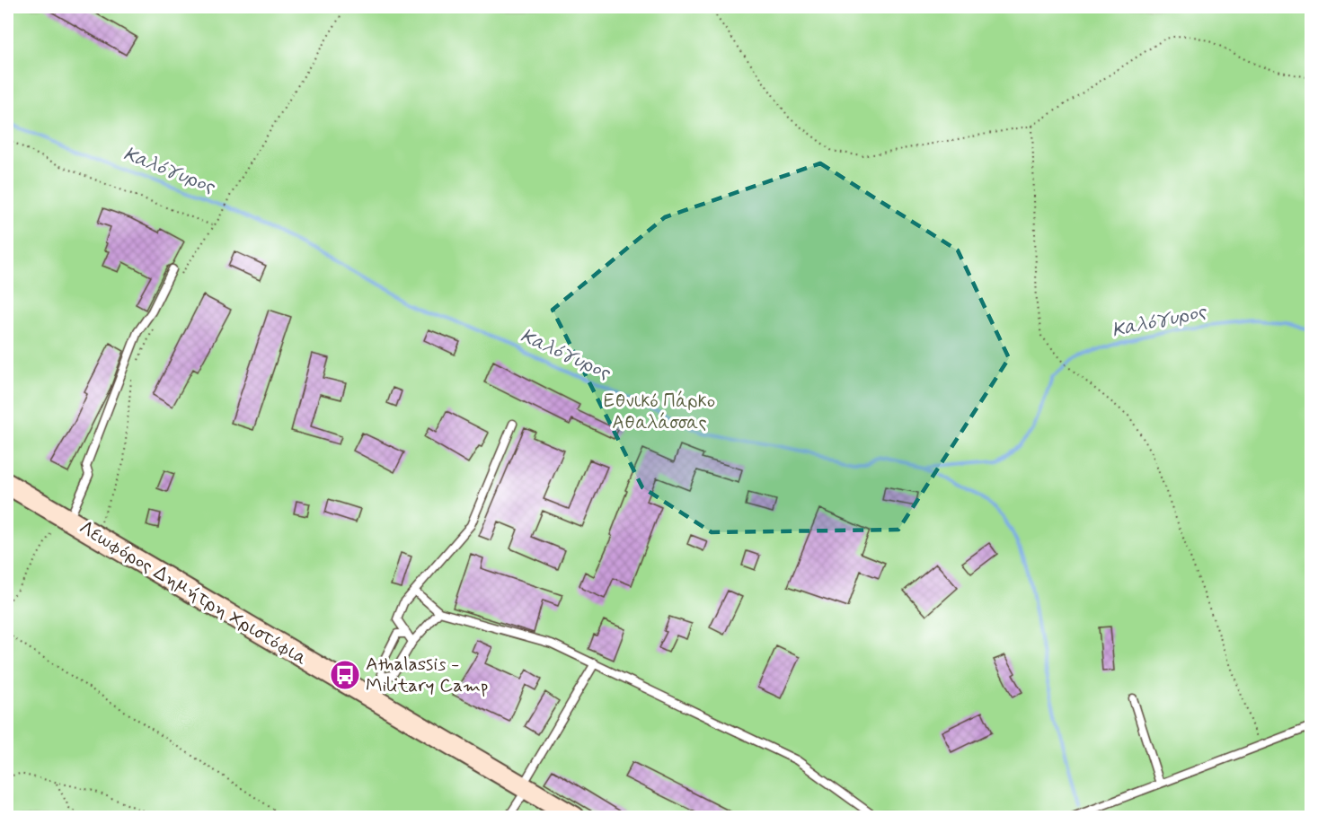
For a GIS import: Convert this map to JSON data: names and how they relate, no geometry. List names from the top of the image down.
{
  "streets": {
    "main road": ["Λεωφόρος Δημήτρη Χριστόφια"]
  },
  "water": ["Καλόγυρος"],
  "parks": ["Εθνικό Πάρκο Αθαλάσσας"],
  "places": {
    "bus stop": ["Athalassis - Military Camp"]
  }
}
